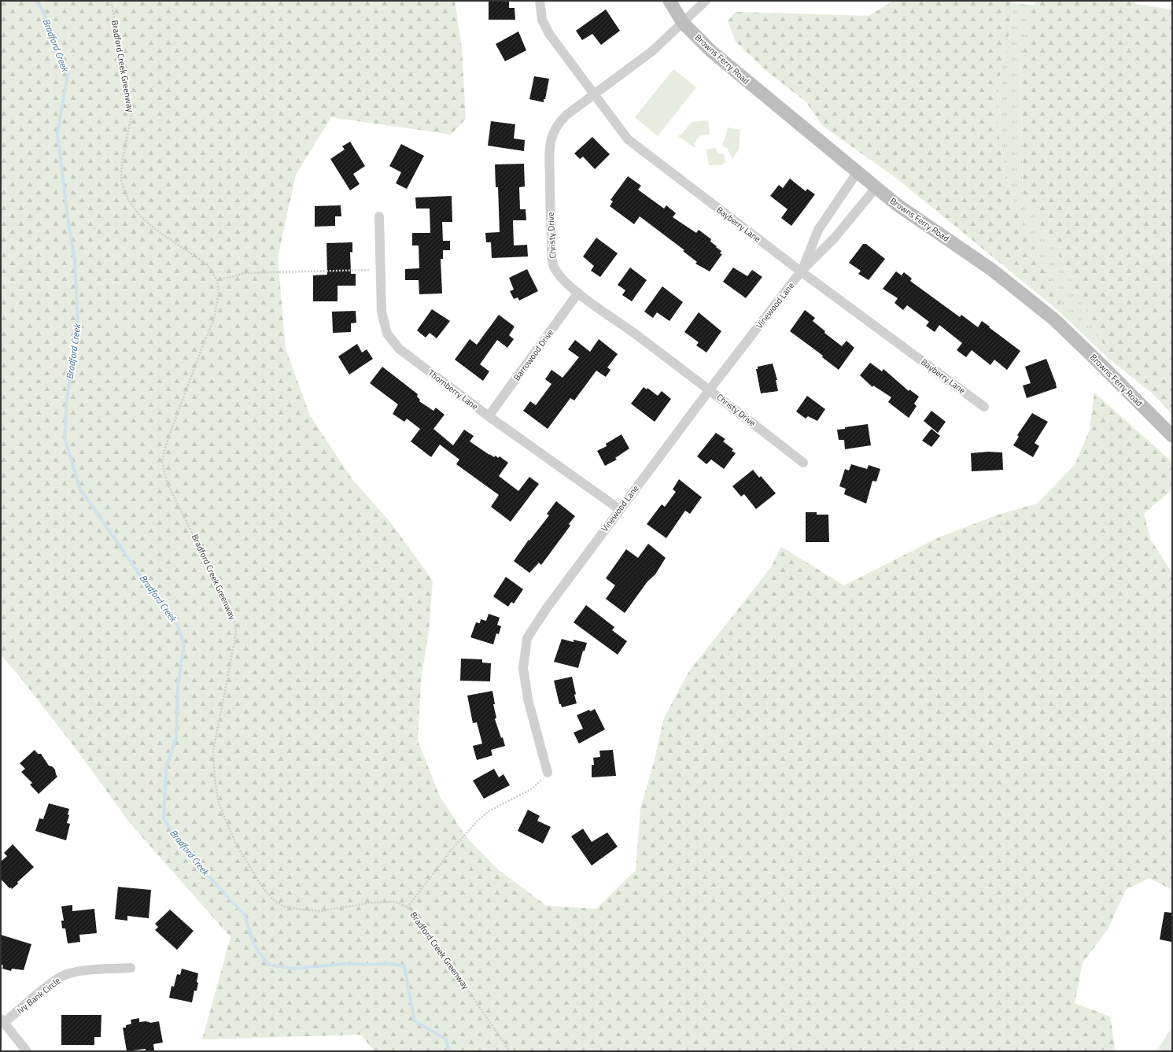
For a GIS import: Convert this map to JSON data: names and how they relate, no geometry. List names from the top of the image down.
{
  "streets": {
    "street": [
      "Browns Ferry Road",
      "Bayberry Lane",
      "Christy Drive",
      "Vinewood Lane",
      "Barrowood Drive",
      "Thornberry Lane",
      "Ivy Bank Circle"
    ],
    "path": ["Bradford Creek Greenway"]
  },
  "crossings": [
    ["Browns Ferry Road", "Christy Drive"],
    ["Browns Ferry Road", "Vinewood Lane"],
    ["Bayberry Lane", "Christy Drive"],
    ["Bayberry Lane", "Vinewood Lane"],
    ["Christy Drive", "Vinewood Lane"],
    ["Christy Drive", "Barrowood Drive"],
    ["Vinewood Lane", "Thornberry Lane"],
    ["Barrowood Drive", "Thornberry Lane"]
  ],
  "water": ["Bradford Creek"]
}
